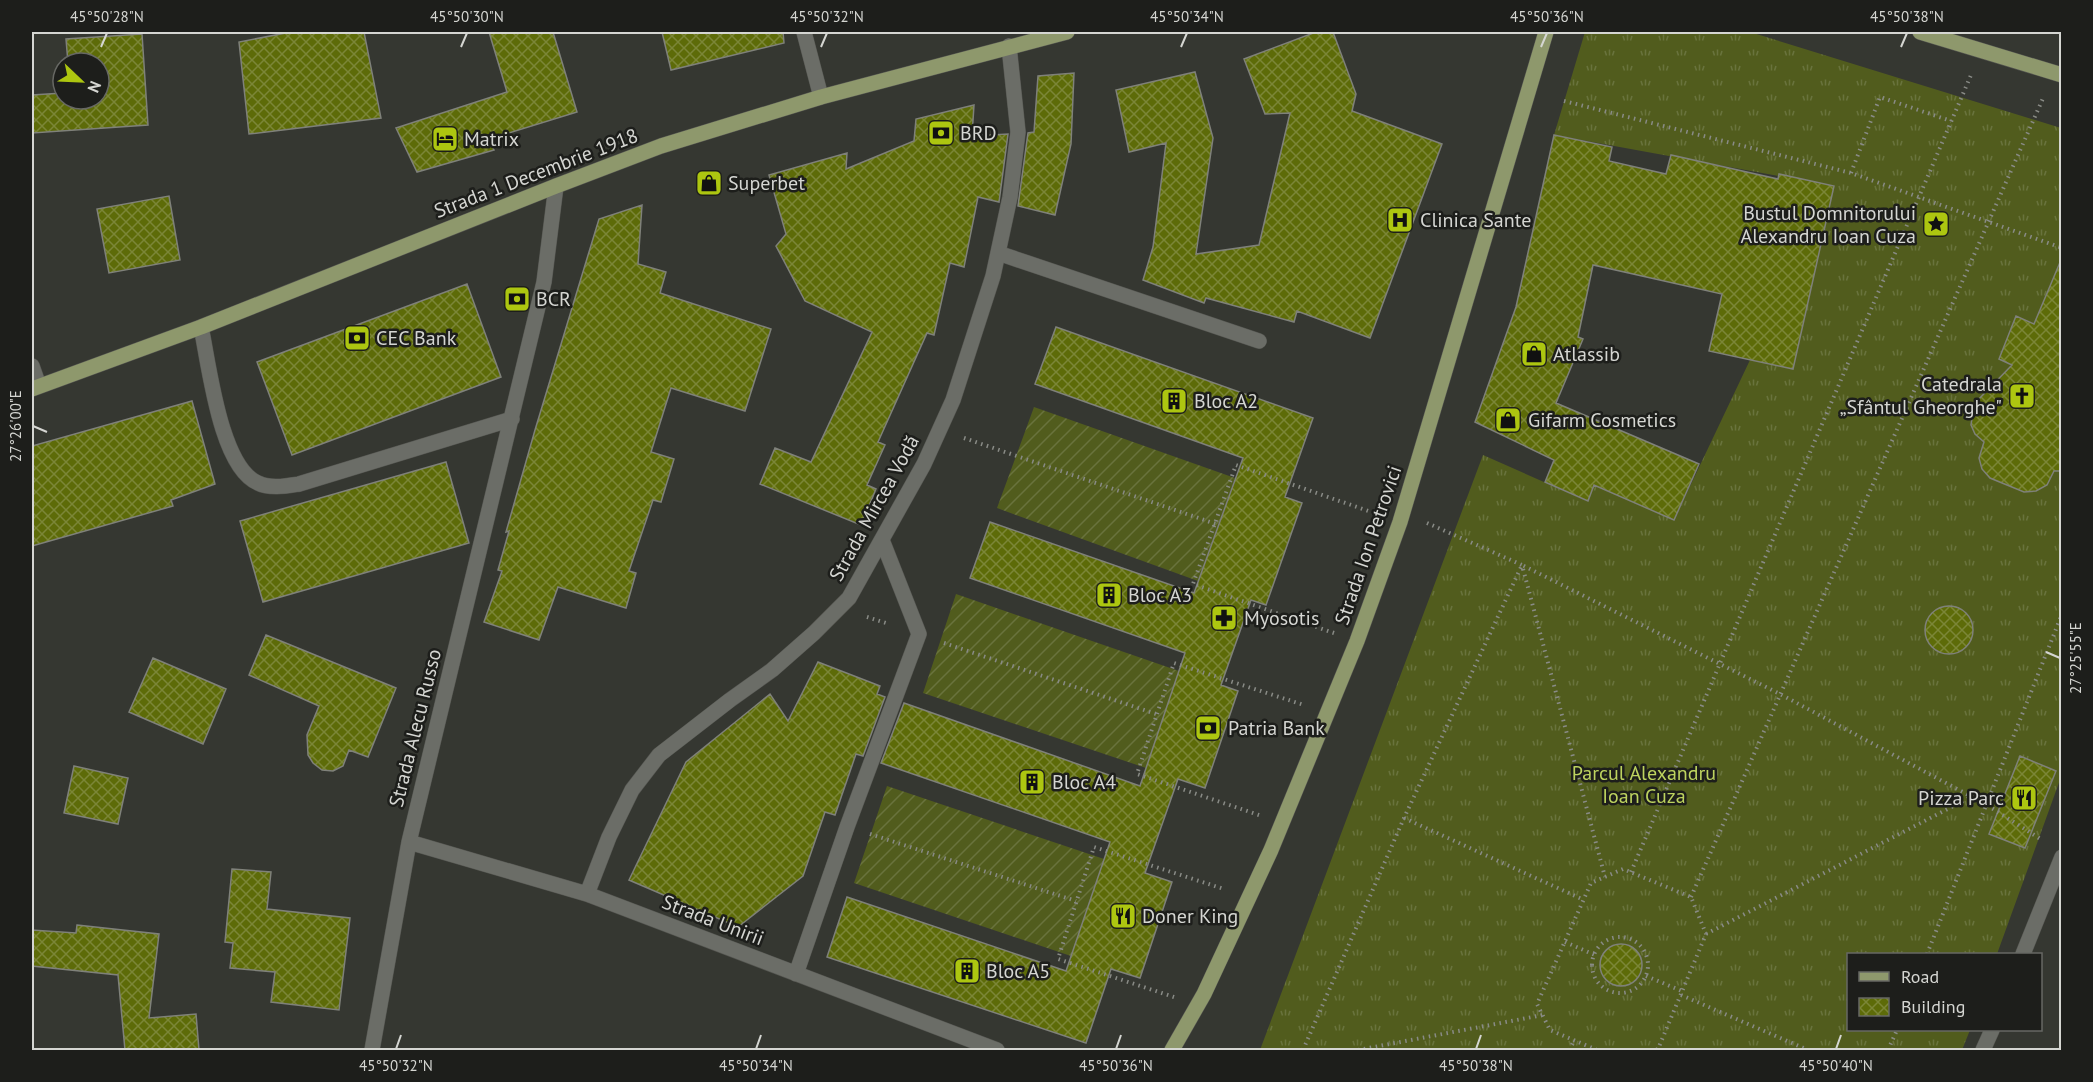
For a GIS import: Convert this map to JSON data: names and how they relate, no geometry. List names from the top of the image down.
{
  "streets": {
    "main road": ["Strada 1 Decembrie 1918", "Strada Ion Petrovici"],
    "street": ["Strada Mircea Vodă", "Strada Alecu Russo", "Strada Unirii"]
  },
  "crossings": [
    ["Strada 1 Decembrie 1918", "Strada Mircea Vodă"],
    ["Strada 1 Decembrie 1918", "Strada Alecu Russo"],
    ["Strada Mircea Vodă", "Strada Unirii"],
    ["Strada Alecu Russo", "Strada Unirii"]
  ],
  "parks": ["Parcul Alexandru Ioan Cuza"],
  "places": {
    "bank": [
      "BRD",
      "BCR",
      "CEC Bank",
      "Patria Bank"
    ],
    "hotel": ["Matrix"],
    "shop": ["Superbet", "Atlassib", "Gifarm Cosmetics"],
    "hospital": ["Clinica Sante"],
    "place": ["Bustul Domnitorului Alexandru Ioan Cuza"],
    "church": ["Catedrala „Sfântul Gheorghe\""],
    "building": [
      "Bloc A2",
      "Bloc A3",
      "Bloc A4",
      "Bloc A5"
    ],
    "pharmacy": ["Myosotis"],
    "restaurant": ["Pizza Parc", "Doner King"]
  },
  "legend": ["Road", "Building"],
  "north": "bottom right",
  "coordinates": [
    "45°50'28\"N",
    "45°50'30\"N",
    "45°50'32\"N",
    "45°50'34\"N",
    "45°50'36\"N",
    "45°50'38\"N",
    "27°26'00\"E",
    "27°25'55\"E",
    "45°50'40\"N"
  ]
}
